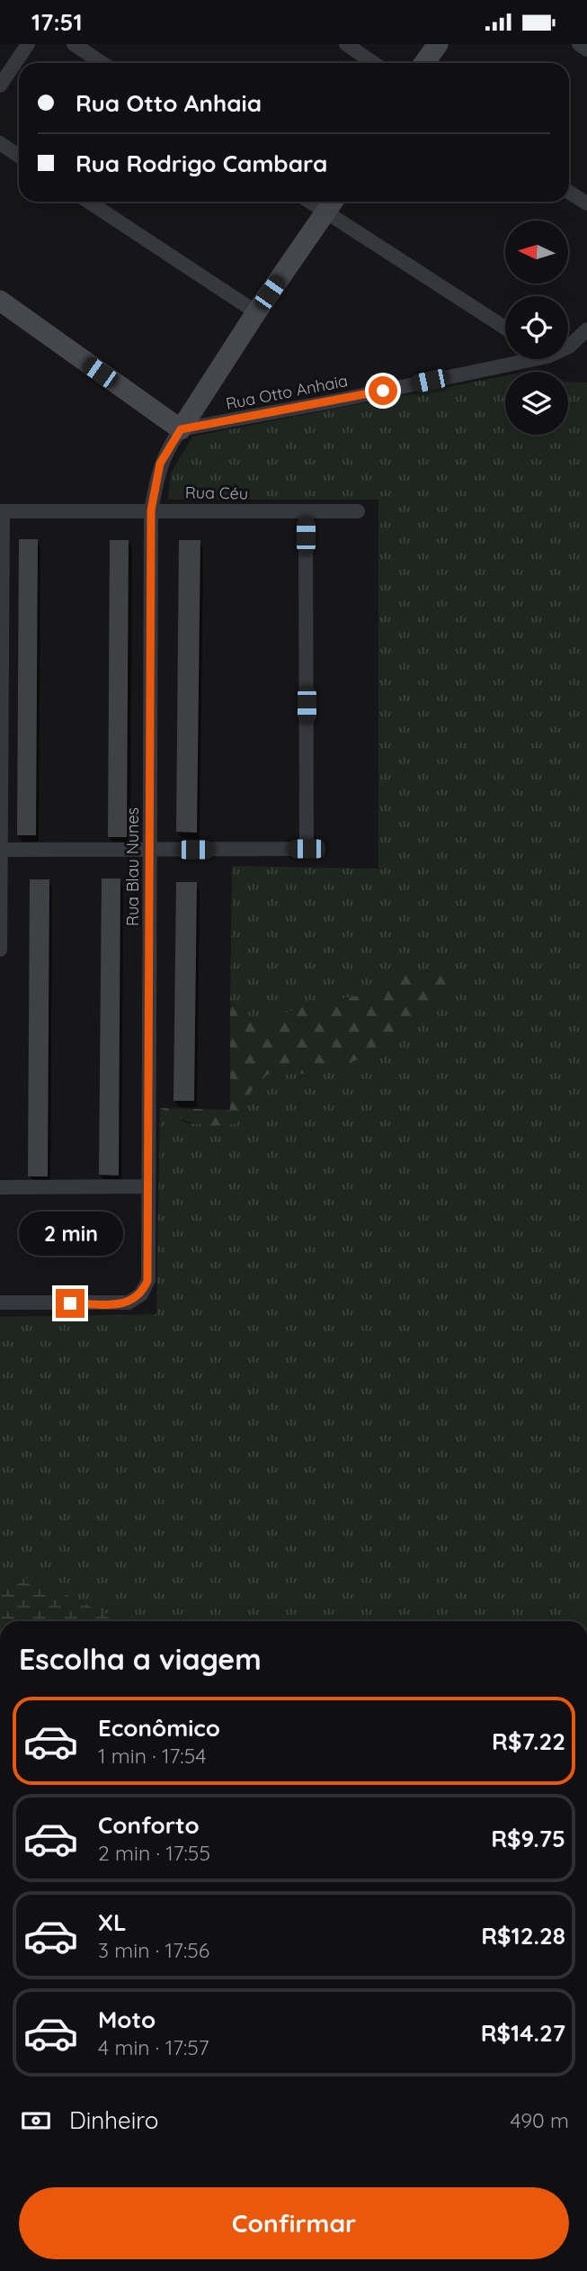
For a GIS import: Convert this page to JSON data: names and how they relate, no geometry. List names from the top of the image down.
{
  "streets": {
    "street": ["Rua Otto Anhaia", "Rua Céu", "Rua Blau Nunes"]
  },
  "crossings": [
    ["Rua Otto Anhaia", "Rua Blau Nunes"],
    ["Rua Céu", "Rua Blau Nunes"]
  ],
  "north": "left",
  "page": {
    "status": "17:51",
    "banner": ["Rua Otto Anhaia", "Rua Rodrigo Cambara"],
    "bubble": "2 min",
    "heading": "Escolha a viagem",
    "list": [
      {
        "name": "Econômico",
        "note": "1 min · 17:54",
        "value": "R$7.22"
      },
      {
        "name": "Conforto",
        "note": "2 min · 17:55",
        "value": "R$9.75"
      },
      {
        "name": "XL",
        "note": "3 min · 17:56",
        "value": "R$12.28"
      },
      {
        "name": "Moto",
        "note": "4 min · 17:57",
        "value": "R$14.27"
      }
    ],
    "pay": ["Dinheiro", "490 m"],
    "buttons": "Confirmar"
  }
}
